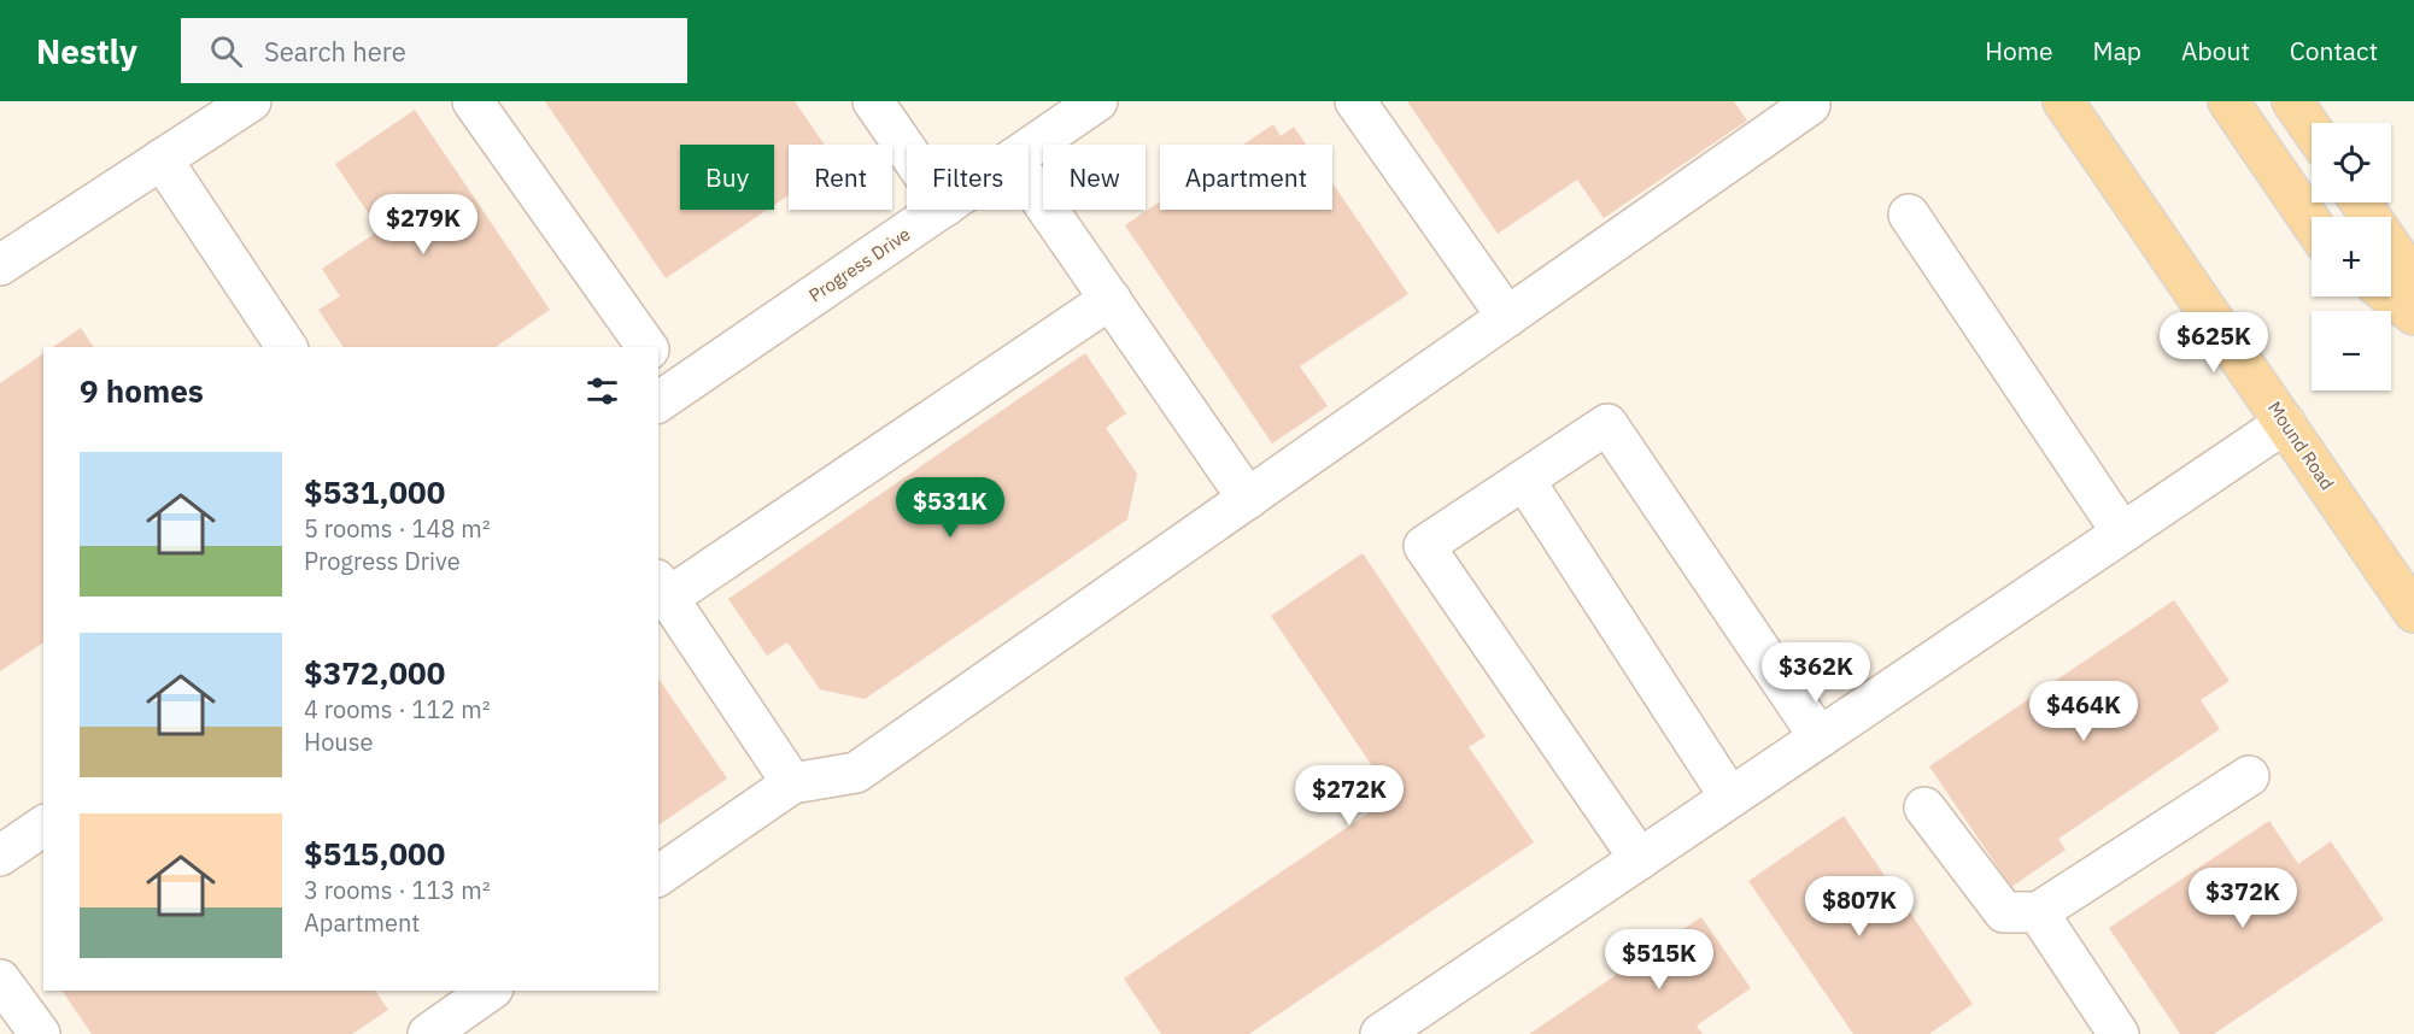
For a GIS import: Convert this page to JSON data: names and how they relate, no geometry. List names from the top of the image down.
{
  "streets": {
    "main road": ["Mound Road"],
    "street": ["Progress Drive"]
  },
  "page": {
    "header": "Nestly",
    "search": "Search here",
    "nav": [
      "Home",
      "Map",
      "About",
      "Contact"
    ],
    "map_buttons": ["+", "−"],
    "chip": [
      "Buy",
      "Rent",
      "Filters",
      "New",
      "Apartment"
    ],
    "price": [
      "$279K",
      "$625K",
      "$531K",
      "$362K",
      "$464K",
      "$272K",
      "$372K",
      "$807K",
      "$515K"
    ],
    "heading": "9 homes",
    "list": [
      {
        "name": "$531,000",
        "note": "5 rooms · 148 m² · Progress Drive"
      },
      {
        "name": "$372,000",
        "note": "4 rooms · 112 m² · House"
      },
      {
        "name": "$515,000",
        "note": "3 rooms · 113 m² · Apartment"
      }
    ]
  }
}
